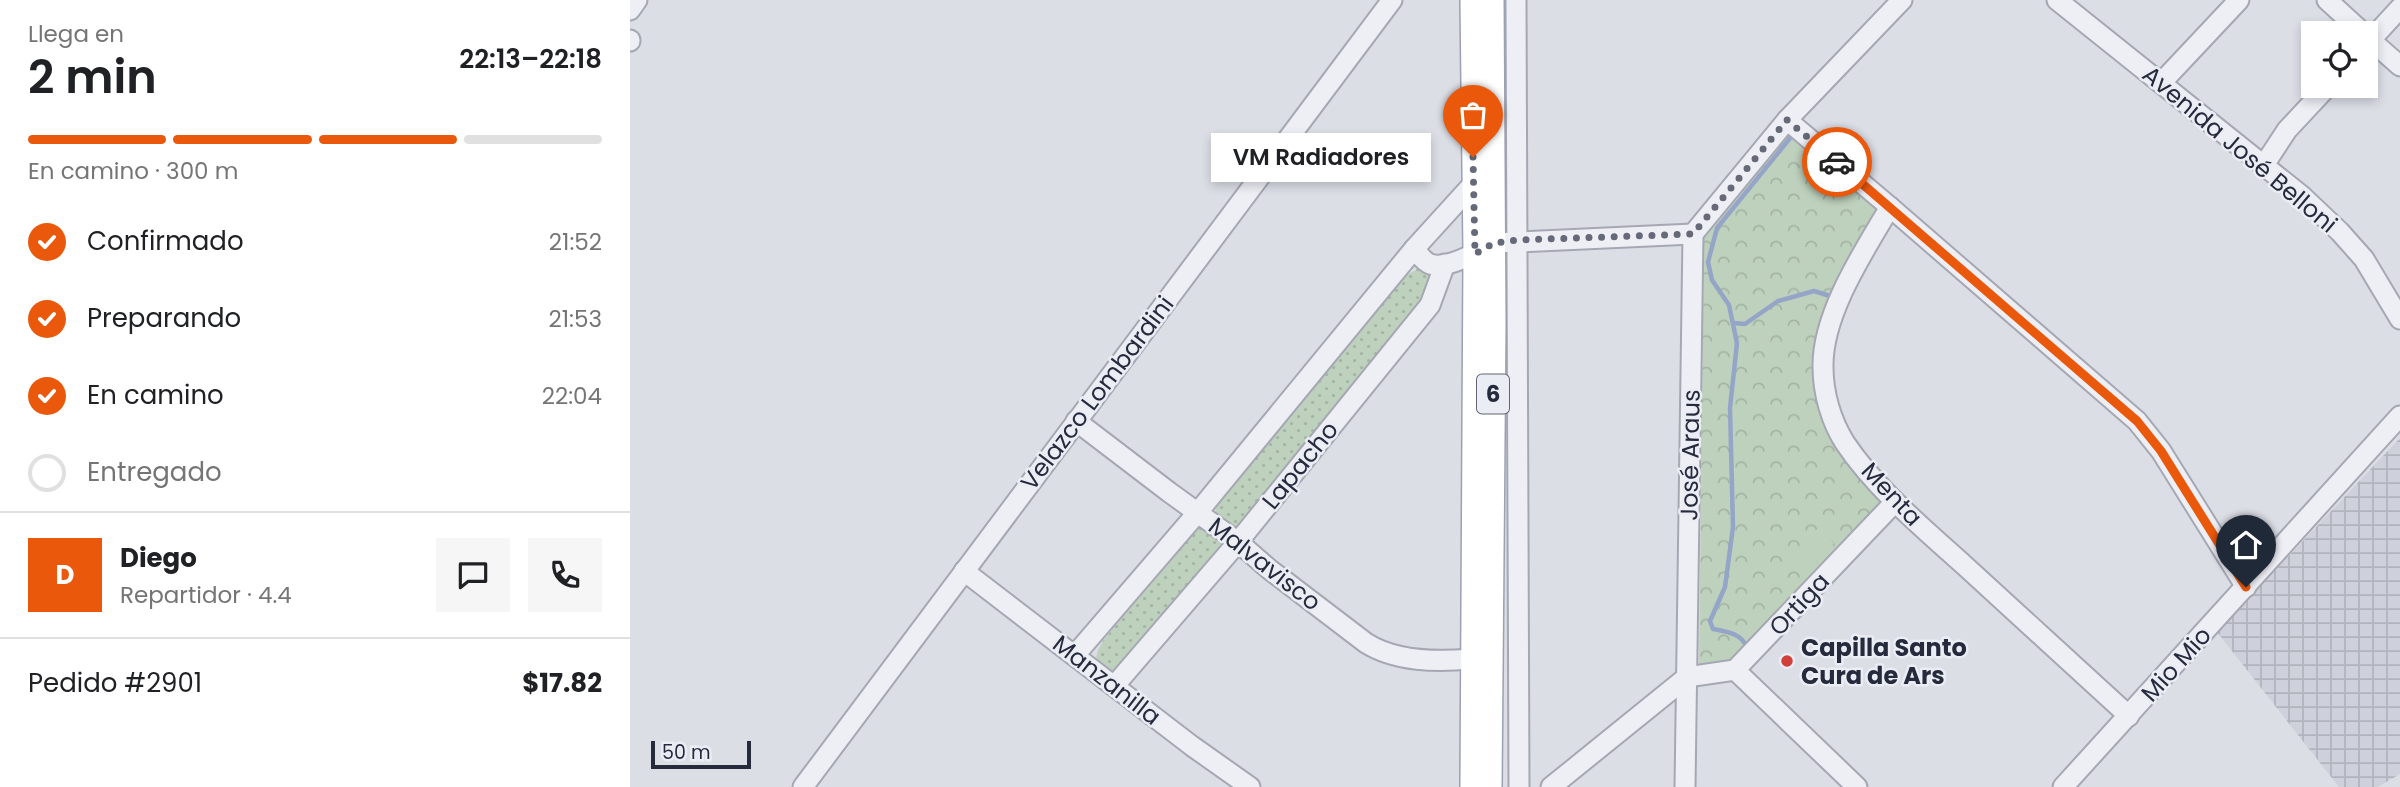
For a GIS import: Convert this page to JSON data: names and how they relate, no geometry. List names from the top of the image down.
{
  "streets": {
    "main road": ["6"],
    "street": [
      "Avenida José Belloni",
      "Velazco Lombardini",
      "José Araus",
      "Lapacho",
      "Menta",
      "Malvavisco",
      "Ortiga",
      "Mio Mio",
      "Manzanilla"
    ]
  },
  "crossings": [
    ["Velazco Lombardini", "Malvavisco"],
    ["Velazco Lombardini", "Manzanilla"],
    ["6", "Lapacho"],
    ["6", "Malvavisco"],
    ["Lapacho", "Malvavisco"],
    ["Lapacho", "Manzanilla"],
    ["Menta", "Ortiga"],
    ["Menta", "Mio Mio"]
  ],
  "places": ["VM Radiadores", "Capilla Santo Cura de Ars"],
  "scale_bar": "50 m",
  "page": {
    "heading": ["2 min", "Llega en", "22:13–22:18"],
    "panel": [
      "Diego",
      "Repartidor · 4.4",
      "Pedido #2901",
      "$17.82"
    ],
    "bar": "En camino · 300 m",
    "bubble": "VM Radiadores",
    "list": [
      ["Confirmado", "21:52"],
      ["Preparando", "21:53"],
      ["En camino", "22:04"],
      "Entregado"
    ],
    "round": "D",
    "scale": "50 m"
  }
}
